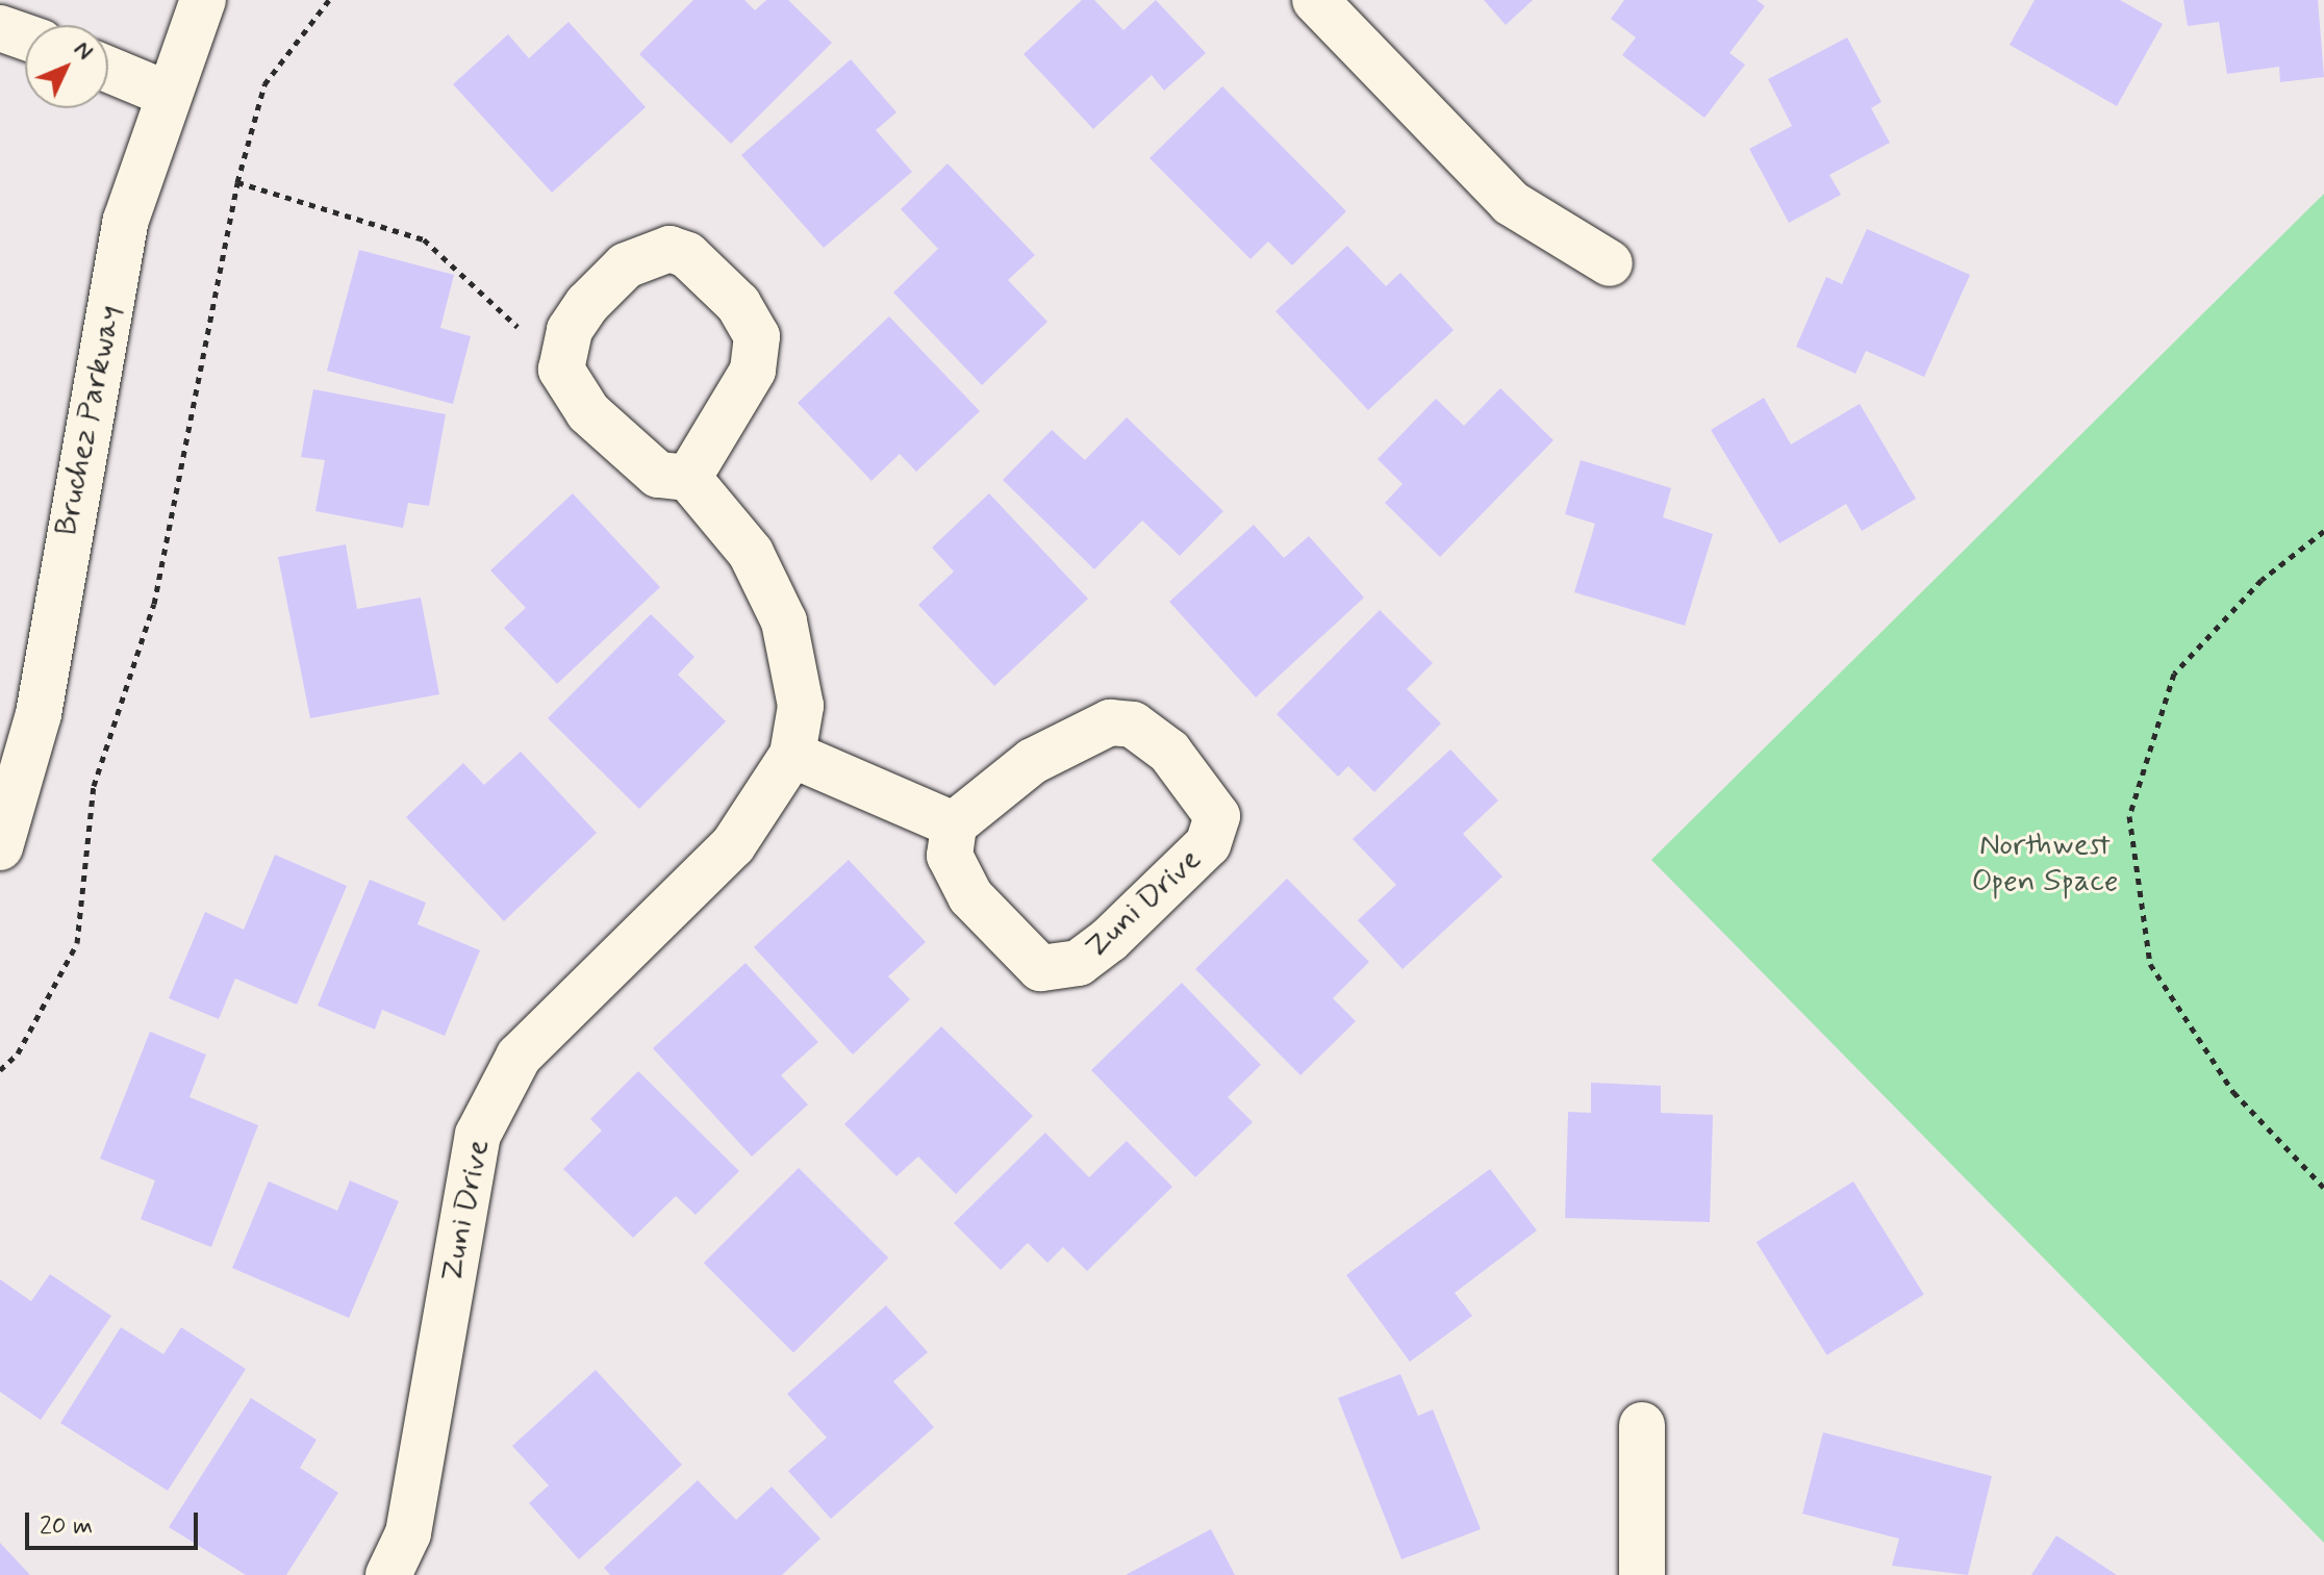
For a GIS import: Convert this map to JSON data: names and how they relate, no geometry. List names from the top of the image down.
{
  "streets": {
    "street": ["Bruchez Parkway", "Zuni Drive"]
  },
  "parks": ["Northwest Open Space"],
  "scale_bar": "20 m",
  "north": "top right"
}
